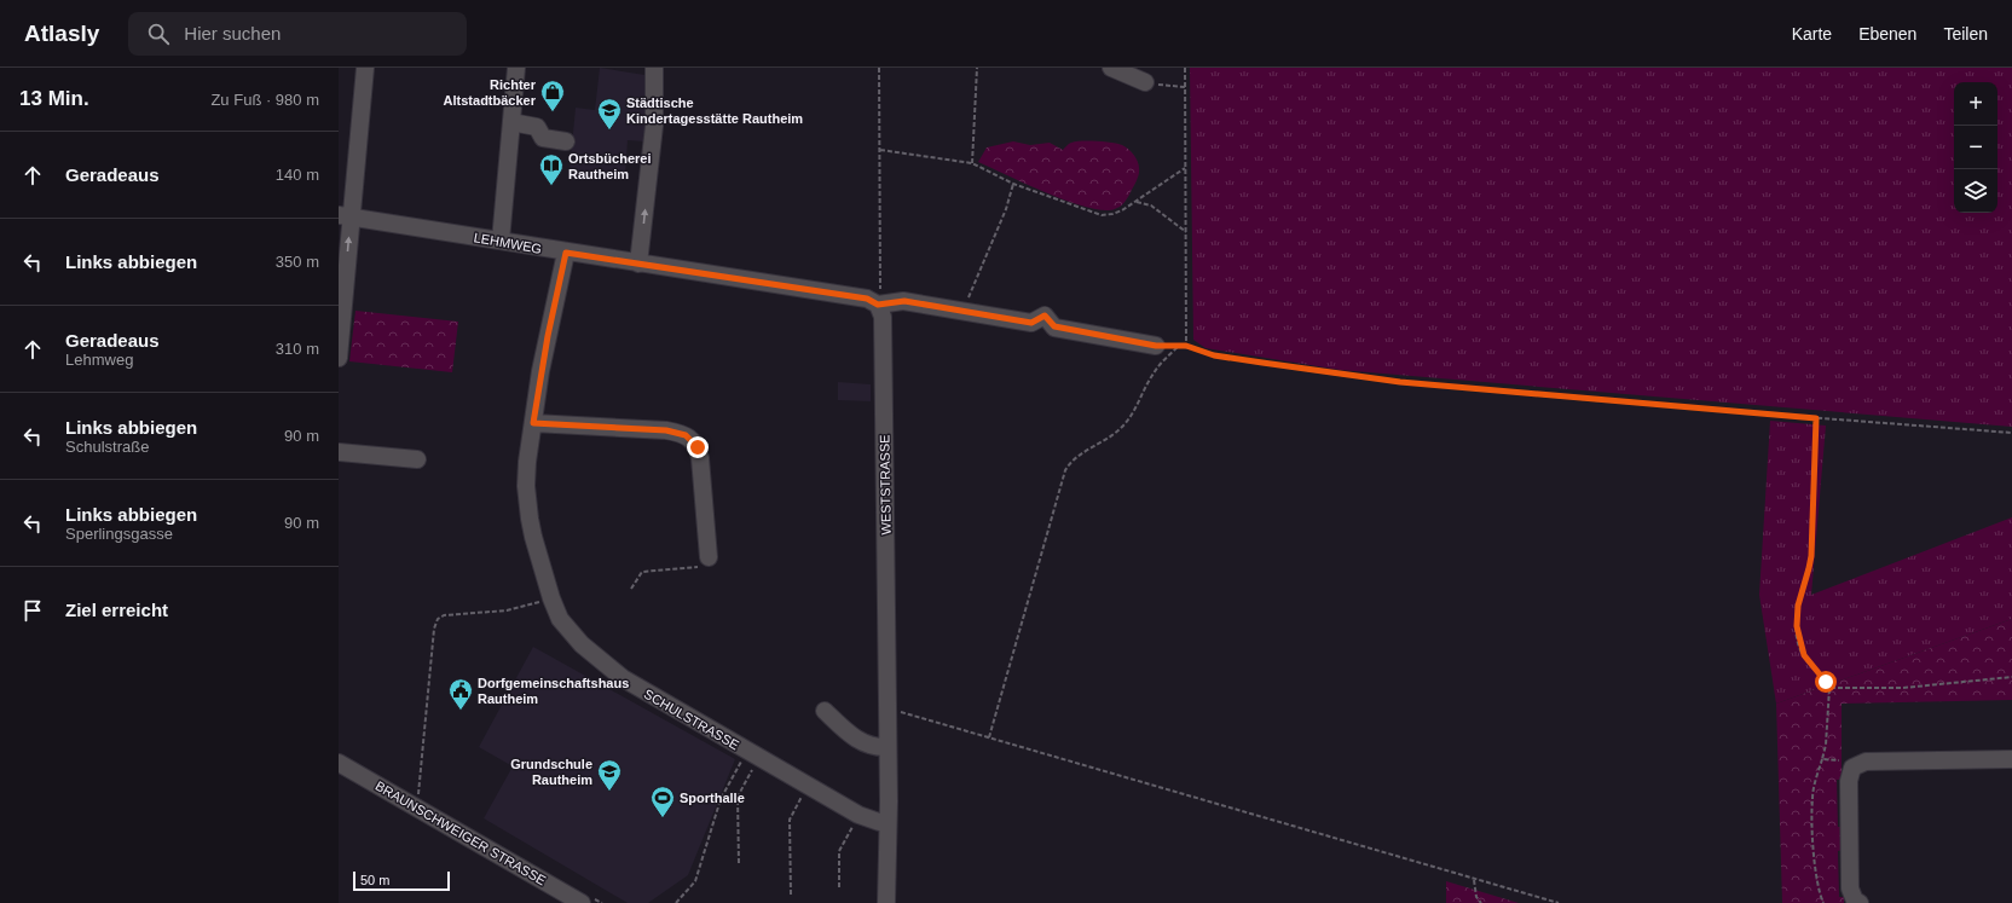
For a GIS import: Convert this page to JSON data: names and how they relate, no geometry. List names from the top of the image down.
{
  "streets": {
    "street": [
      "LEHMWEG",
      "WESTSTRASSE",
      "SCHULSTRASSE",
      "BRAUNSCHWEIGER STRASSE"
    ]
  },
  "crossings": [
    ["LEHMWEG", "WESTSTRASSE"],
    ["LEHMWEG", "SCHULSTRASSE"],
    ["WESTSTRASSE", "SCHULSTRASSE"]
  ],
  "places": {
    "shop": ["Richter Altstadtbäcker"],
    "school or university": ["Städtische Kindertagesstätte Rautheim", "Grundschule Rautheim"],
    "library": ["Ortsbücherei Rautheim"],
    "public building": ["Dorfgemeinschaftshaus Rautheim"],
    "sports": ["Sporthalle"]
  },
  "scale_bar": "50 m",
  "page": {
    "header": "Atlasly",
    "search": "Hier suchen",
    "nav": ["Karte", "Ebenen", "Teilen"],
    "heading": ["13 Min.", "Zu Fuß · 980 m"],
    "map_buttons": ["+", "−"],
    "list": [
      ["Geradeaus", "140 m"],
      ["Links abbiegen", "350 m"],
      ["Geradeaus", "Lehmweg", "310 m"],
      ["Links abbiegen", "Schulstraße", "90 m"],
      ["Links abbiegen", "Sperlingsgasse", "90 m"],
      "Ziel erreicht"
    ],
    "scale": "50 m"
  }
}
